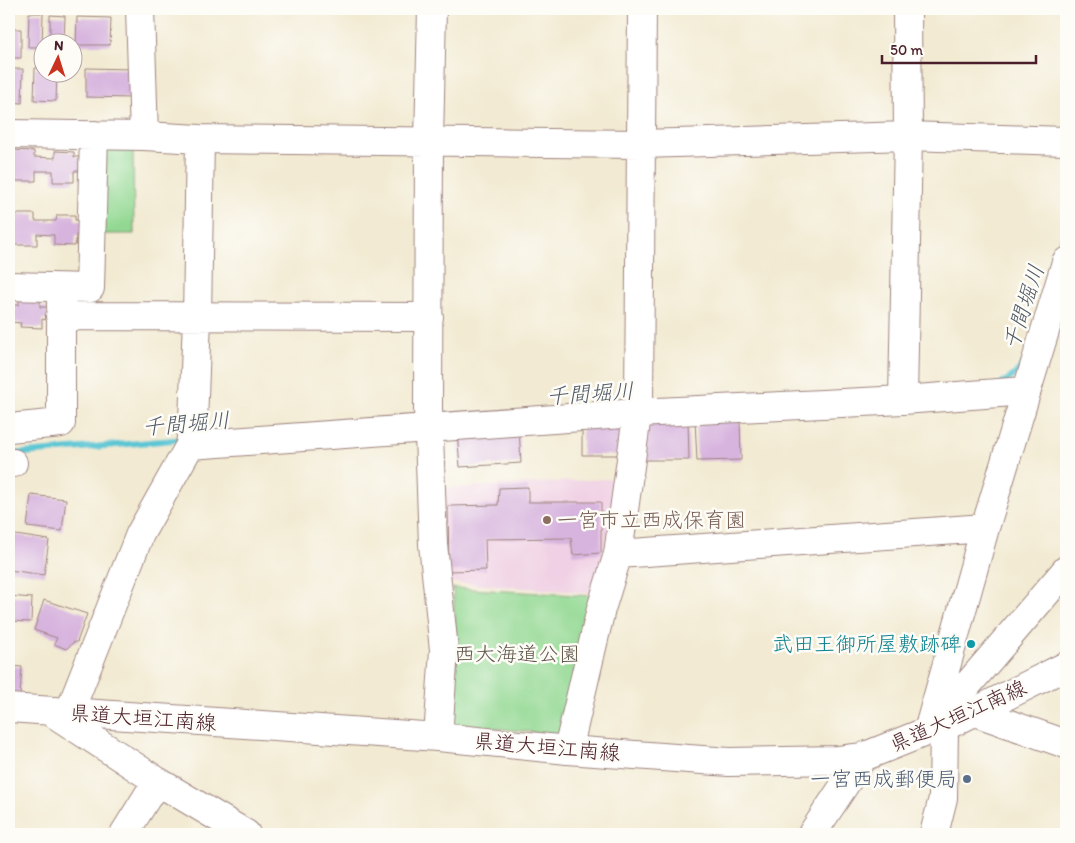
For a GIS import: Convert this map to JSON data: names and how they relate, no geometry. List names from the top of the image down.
{
  "streets": {
    "street": ["県道大垣江南線"]
  },
  "water": ["千間堀川"],
  "parks": ["西大海道公園"],
  "places": ["一宮市立西成保育園", "武田王御所屋敷跡碑", "一宮西成郵便局"],
  "scale_bar": "50 m",
  "north": "top"
}
